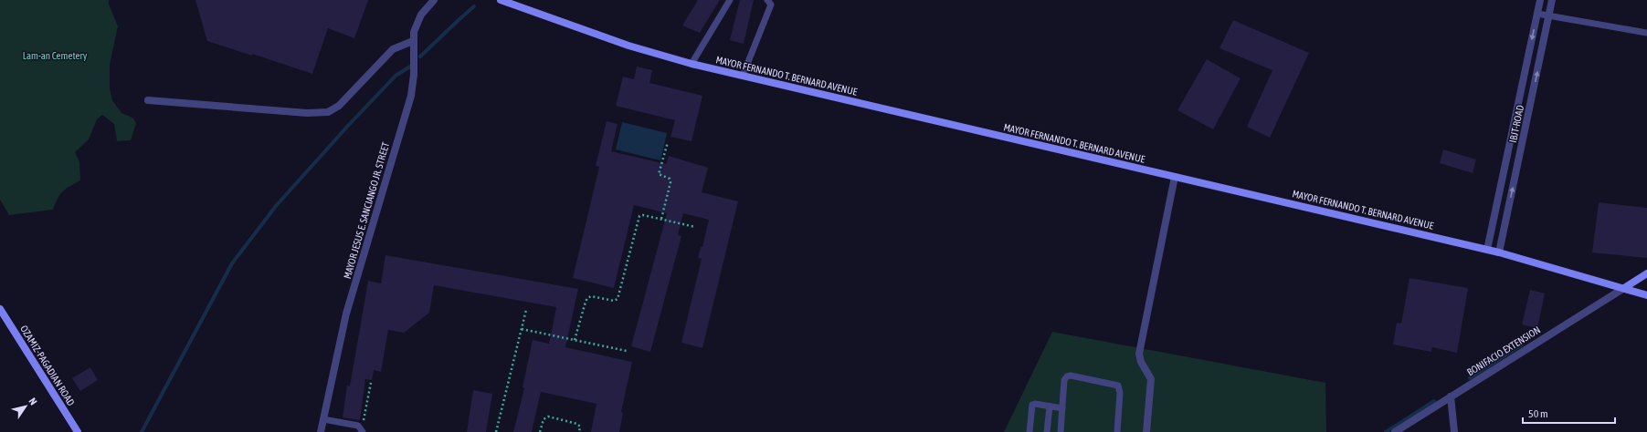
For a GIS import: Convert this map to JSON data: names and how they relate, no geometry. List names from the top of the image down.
{
  "streets": {
    "main road": ["MAYOR FERNANDO T. BERNARD AVENUE", "OZAMIZ-PAGADIAN ROAD"],
    "street": ["IBJT-ROAD", "MAYOR JESUS E. SANCIANGO JR. STREET", "BONIFACIO EXTENSION"]
  },
  "crossings": [
    ["MAYOR FERNANDO T. BERNARD AVENUE", "IBJT-ROAD"],
    ["MAYOR FERNANDO T. BERNARD AVENUE", "BONIFACIO EXTENSION"]
  ],
  "parks": ["Lam-an Cemetery"],
  "scale_bar": "50 m",
  "north": "top right"
}
